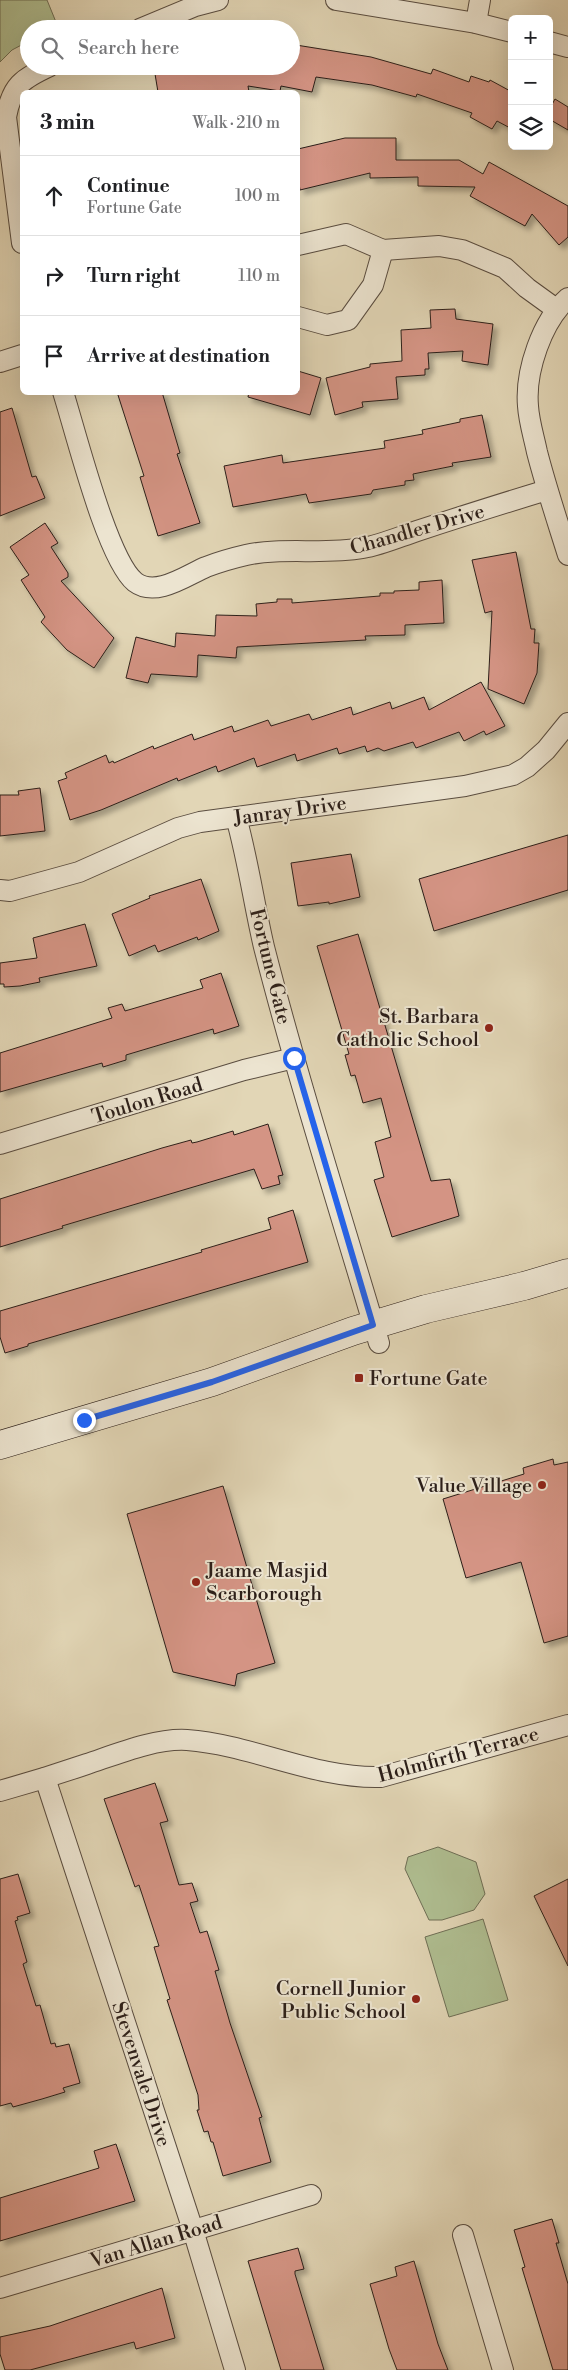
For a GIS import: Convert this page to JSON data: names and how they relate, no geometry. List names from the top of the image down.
{
  "streets": {
    "street": [
      "Chandler Drive",
      "Janray Drive",
      "Fortune Gate",
      "Toulon Road",
      "Holmfirth Terrace",
      "Stevenvale Drive",
      "Van Allan Road"
    ]
  },
  "crossings": [
    ["Janray Drive", "Fortune Gate"],
    ["Fortune Gate", "Toulon Road"],
    ["Holmfirth Terrace", "Stevenvale Drive"],
    ["Stevenvale Drive", "Van Allan Road"]
  ],
  "places": {
    "other": [
      "St. Barbara Catholic School",
      "Value Village",
      "Jaame Masjid Scarborough",
      "Cornell Junior Public School"
    ],
    "transit": ["Fortune Gate"]
  },
  "page": {
    "map_buttons": ["+", "−"],
    "search": "Search here",
    "heading": ["3 min", "Walk · 210 m"],
    "list": [
      ["Continue", "Fortune Gate", "100 m"],
      ["Turn right", "110 m"],
      "Arrive at destination"
    ]
  }
}
